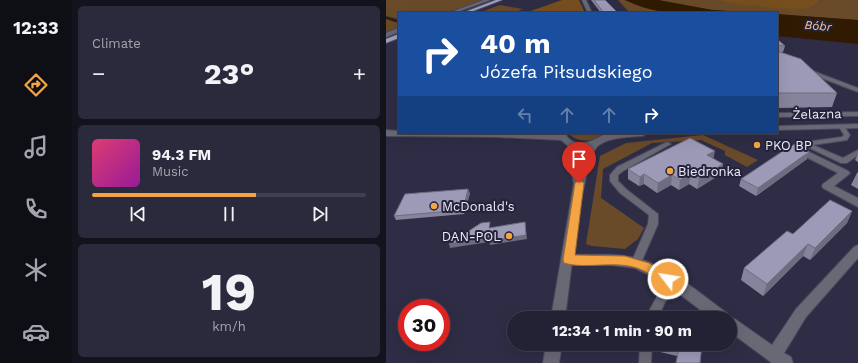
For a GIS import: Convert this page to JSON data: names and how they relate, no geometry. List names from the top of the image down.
{
  "streets": {
    "street": ["Żelazna"]
  },
  "water": ["Bóbr"],
  "places": [
    "PKO BP",
    "Biedronka",
    "McDonald's",
    "DAN-POL"
  ],
  "page": {
    "tabs": "12:33",
    "tile": [
      "Climate",
      ["19", "km/h"]
    ],
    "turn": ["40 m", "Józefa Piłsudskiego"],
    "heat": ["−", "23°", "+"],
    "song": ["94.3 FM", "Music"],
    "limit": "30",
    "trip": "12:34 · 1 min · 90 m"
  }
}
